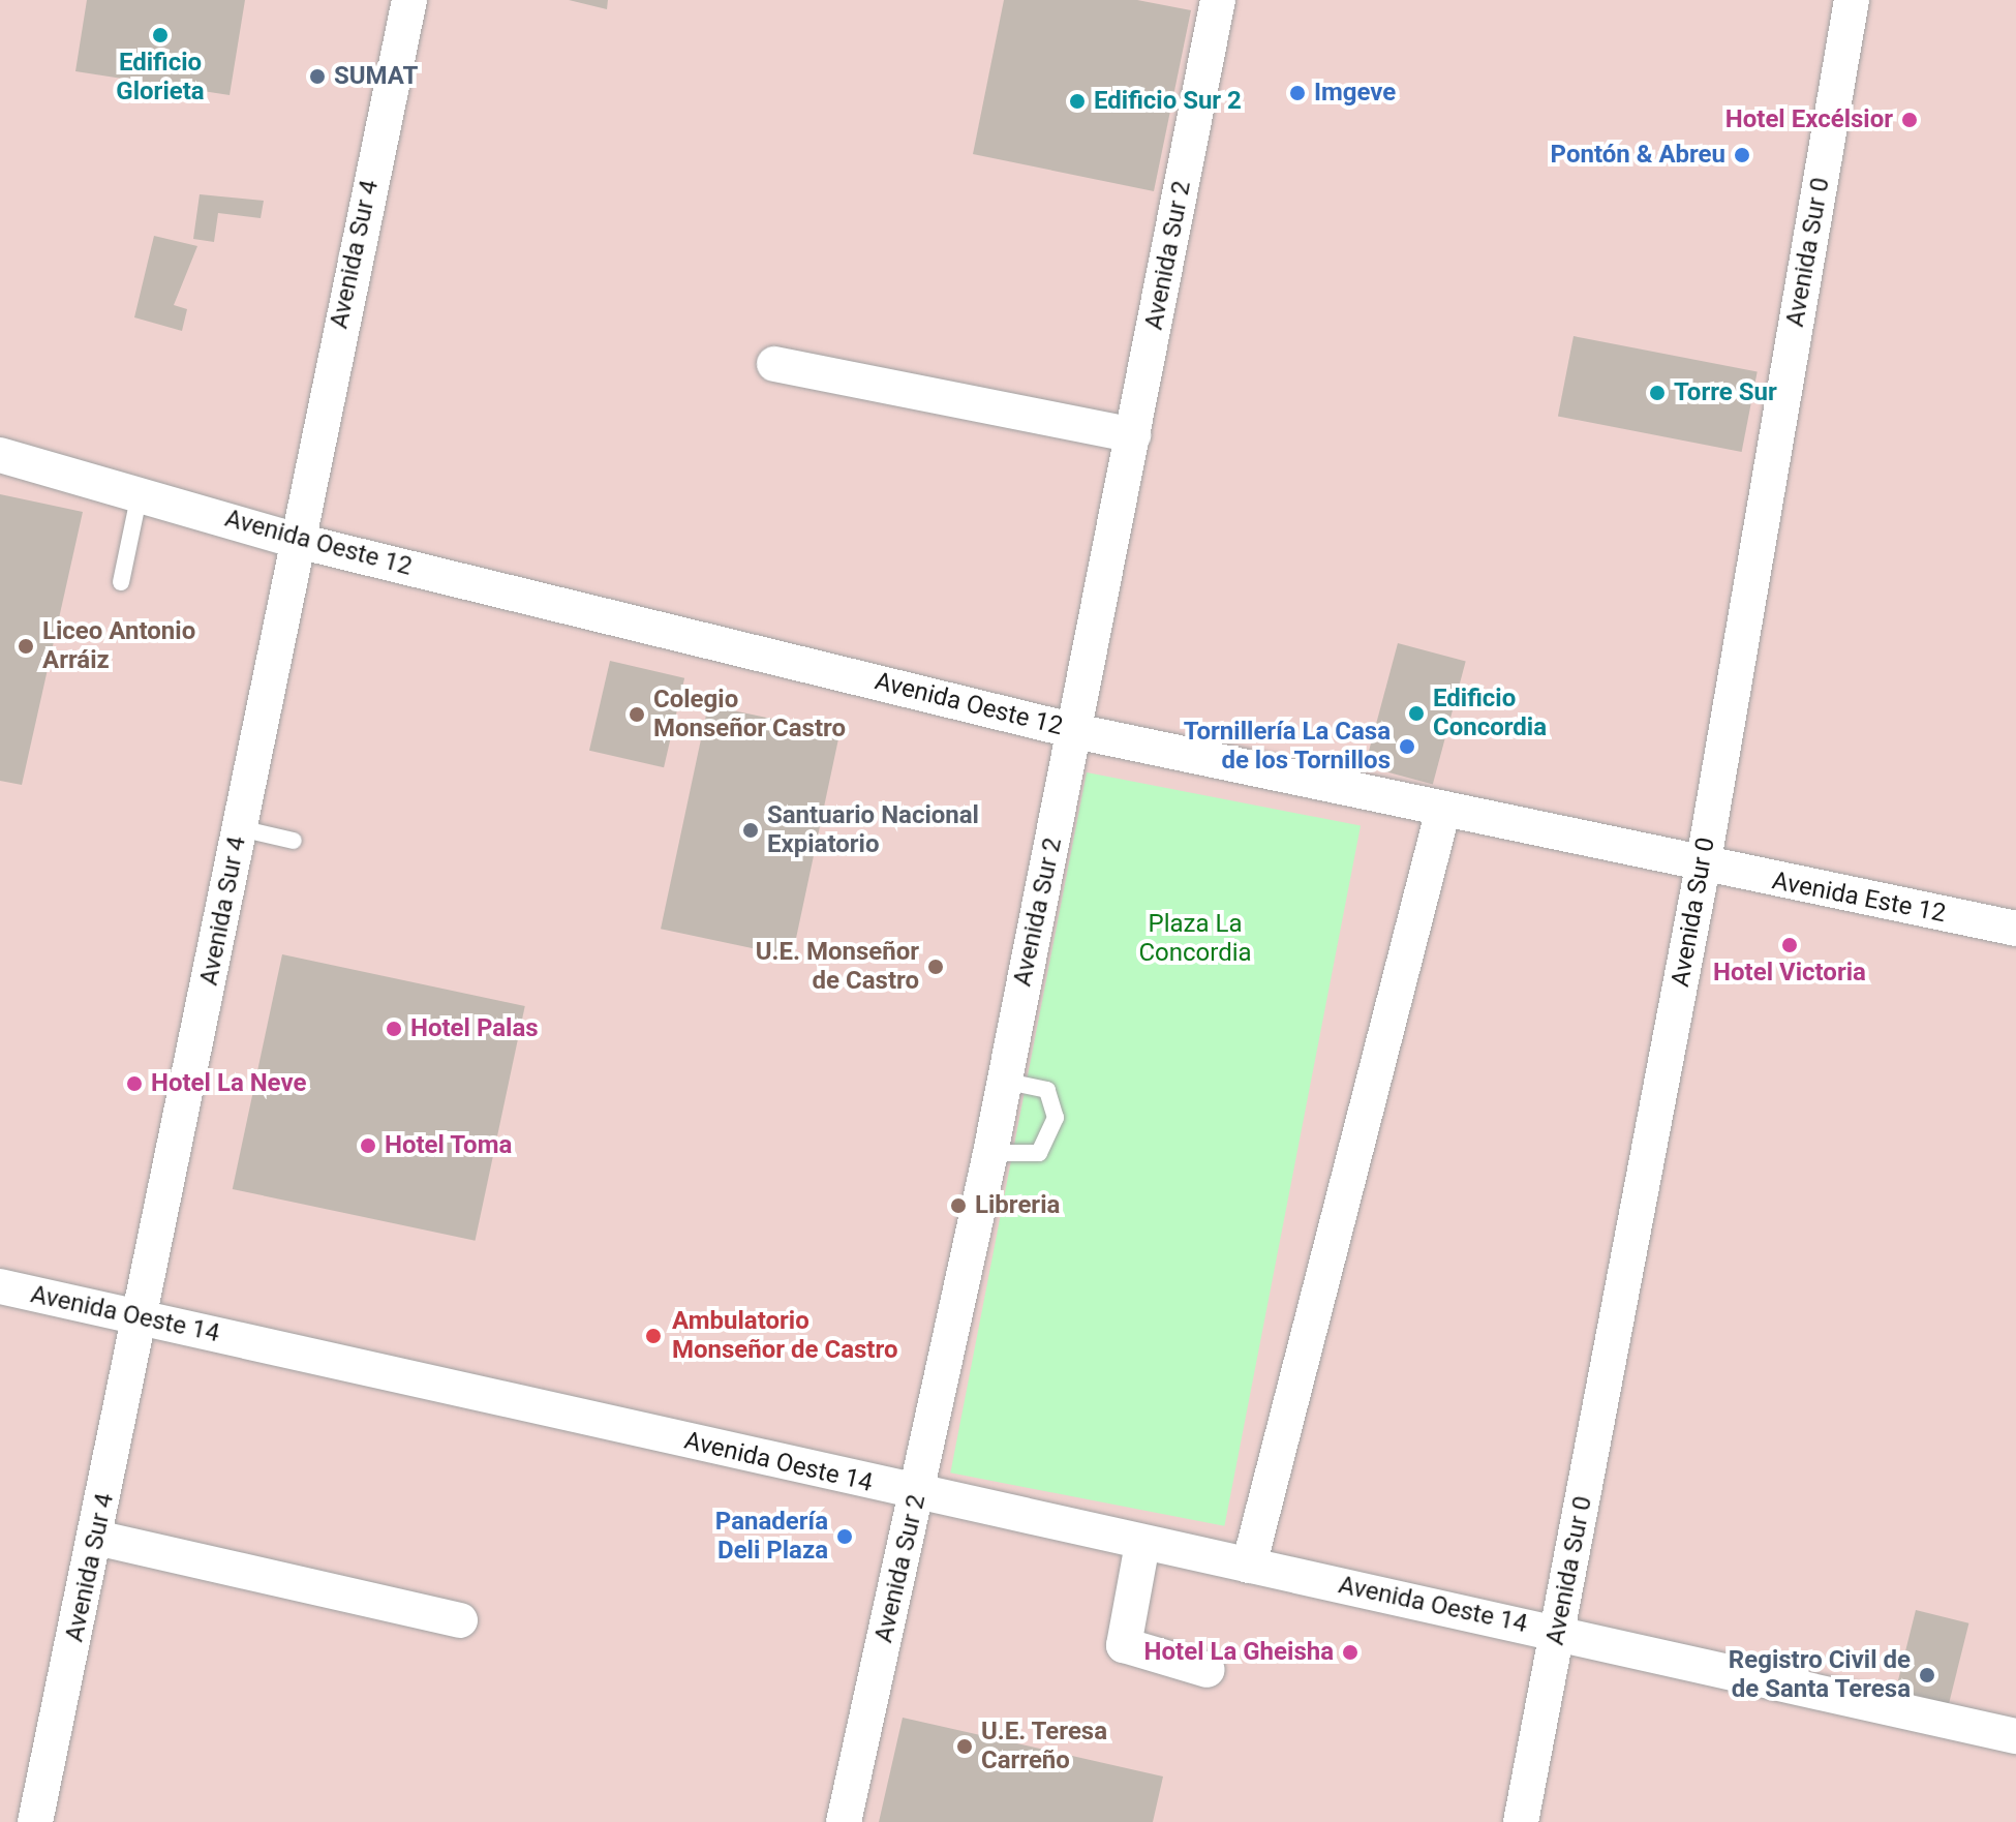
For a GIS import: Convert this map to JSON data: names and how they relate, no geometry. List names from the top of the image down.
{
  "streets": {
    "street": [
      "Avenida Sur 0",
      "Avenida Sur 4",
      "Avenida Sur 2",
      "Avenida Oeste 12",
      "Avenida Este 12",
      "Avenida Oeste 14"
    ]
  },
  "crossings": [
    ["Avenida Sur 0", "Avenida Oeste 12"],
    ["Avenida Sur 0", "Avenida Este 12"],
    ["Avenida Sur 0", "Avenida Oeste 14"],
    ["Avenida Sur 4", "Avenida Oeste 12"],
    ["Avenida Sur 4", "Avenida Oeste 14"],
    ["Avenida Sur 2", "Avenida Oeste 12"],
    ["Avenida Sur 2", "Avenida Oeste 14"],
    ["Avenida Oeste 12", "Avenida Este 12"]
  ],
  "parks": ["Plaza La Concordia"],
  "places": [
    "Edificio Glorieta",
    "SUMAT",
    "Imgeve",
    "Edificio Sur 2",
    "Hotel Excélsior",
    "Pontón & Abreu",
    "Torre Sur",
    "Liceo Antonio Arráiz",
    "Edificio Concordia",
    "Colegio Monseñor Castro",
    "Tornillería La Casa de los Tornillos",
    "Santuario Nacional Expiatorio",
    "Hotel Victoria",
    "U.E. Monseñor de Castro",
    "Hotel Palas",
    "Hotel La Neve",
    "Hotel Toma",
    "Libreria",
    "Ambulatorio Monseñor de Castro",
    "Panadería Deli Plaza",
    "Hotel La Gheisha",
    "Registro Civil de de Santa Teresa",
    "U.E. Teresa Carreño"
  ]
}
